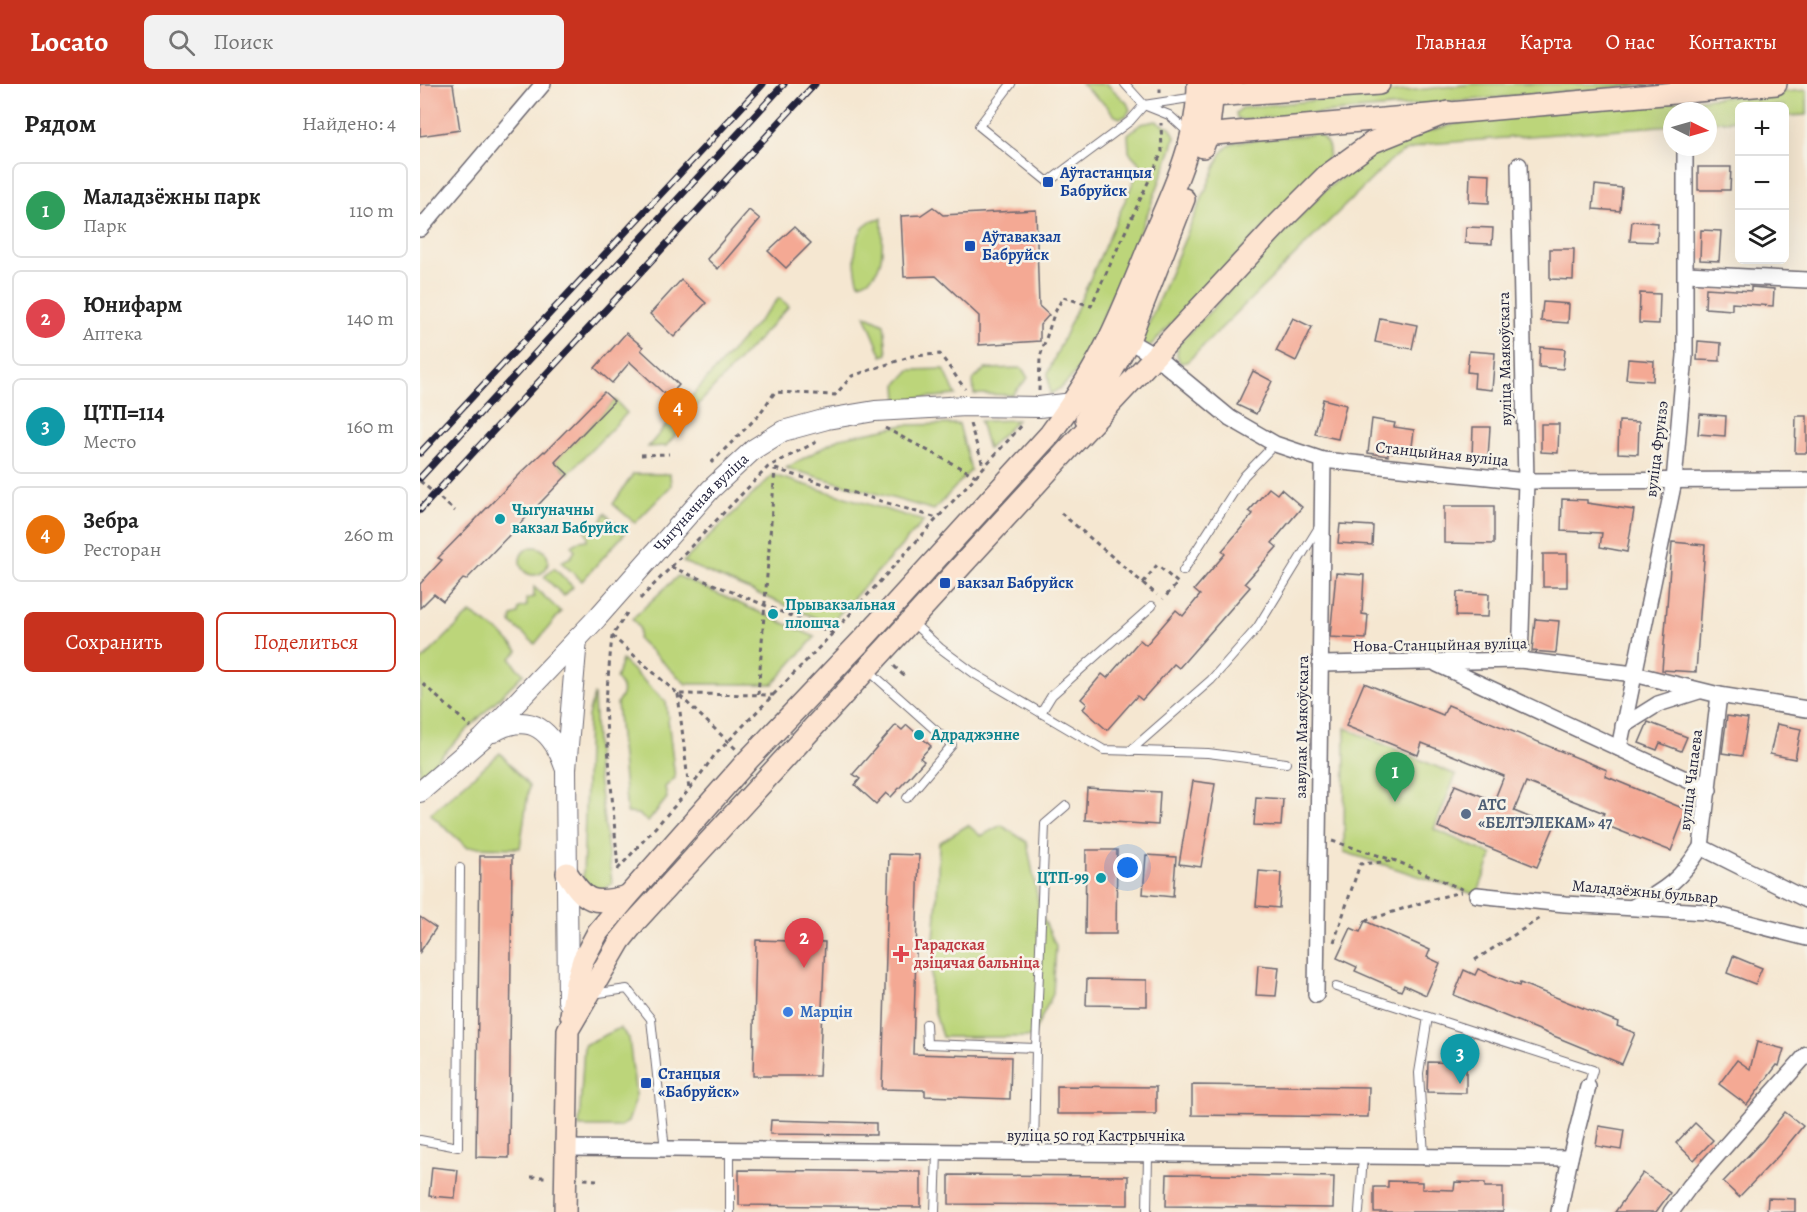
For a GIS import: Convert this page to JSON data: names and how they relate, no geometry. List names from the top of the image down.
{
  "streets": {
    "street": [
      "вуліца Маякоўскага",
      "вуліца Фрунзэ",
      "Станцыйная вуліца",
      "Чыгуначная вуліца",
      "Нова-Станцыйная вуліца",
      "завулак Маякоўскага",
      "вуліца Чапаева",
      "Маладзёжны бульвар",
      "вуліца 50 год Кастрычніка"
    ]
  },
  "crossings": [
    ["вуліца Маякоўскага", "Станцыйная вуліца"],
    ["вуліца Маякоўскага", "Нова-Станцыйная вуліца"],
    ["вуліца Фрунзэ", "Станцыйная вуліца"],
    ["вуліца Фрунзэ", "Нова-Станцыйная вуліца"],
    ["Станцыйная вуліца", "завулак Маякоўскага"],
    ["Нова-Станцыйная вуліца", "завулак Маякоўскага"],
    ["Нова-Станцыйная вуліца", "вуліца Чапаева"],
    ["вуліца Чапаева", "Маладзёжны бульвар"]
  ],
  "places": {
    "transit": [
      "Аўтастанцыя Бабруйск",
      "Аўтавакзал Бабруйск",
      "вакзал Бабруйск",
      "Станцыя «Бабруйск»"
    ],
    "other": [
      "Чыгуначны вакзал Бабруйск",
      "Прывакзальная плошча",
      "Адраджэнне",
      "АТС «БЕЛТЭЛЕКАМ» 47",
      "ЦТП-99",
      "Марцін"
    ],
    "health": ["Гарадская дзіцячая бальніца"]
  },
  "north": "right",
  "page": {
    "header": "Locato",
    "search": "Поиск",
    "nav": [
      "Главная",
      "Карта",
      "О нас",
      "Контакты"
    ],
    "heading": ["Рядом", "Найдено: 4"],
    "map_buttons": ["+", "−"],
    "list": [
      {
        "mark": "1",
        "name": "Маладзёжны парк",
        "note": "Парк",
        "value": "110 m"
      },
      {
        "mark": "2",
        "name": "Юнифарм",
        "note": "Аптека",
        "value": "140 m"
      },
      {
        "mark": "3",
        "name": "ЦТП=114",
        "note": "Место",
        "value": "160 m"
      },
      {
        "mark": "4",
        "name": "Зебра",
        "note": "Ресторан",
        "value": "260 m"
      }
    ],
    "pins": [
      "4",
      "1",
      "2",
      "3"
    ],
    "buttons": ["Сохранить", "Поделиться"]
  }
}
